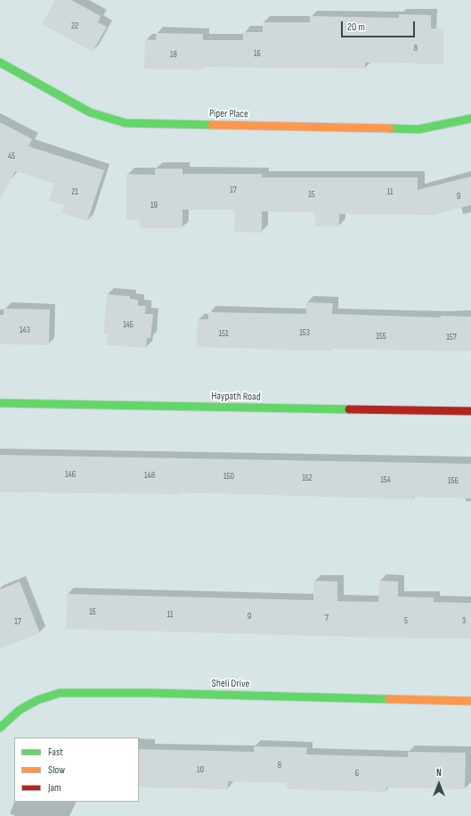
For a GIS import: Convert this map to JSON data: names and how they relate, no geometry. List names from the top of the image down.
{
  "streets": {
    "street": ["Piper Place", "Haypath Road", "Sheli Drive"]
  },
  "house_numbers": [
    "22",
    "8",
    "16",
    "18",
    "45",
    "17",
    "21",
    "11",
    "15",
    "9",
    "19",
    "145",
    "143",
    "153",
    "151",
    "155",
    "157",
    "146",
    "148",
    "150",
    "152",
    "154",
    "156",
    "15",
    "11",
    "9",
    "7",
    "5",
    "3",
    "17",
    "8",
    "10",
    "6"
  ],
  "legend": ["Fast", "Slow", "Jam"],
  "scale_bar": "20 m",
  "north": "top"
}
